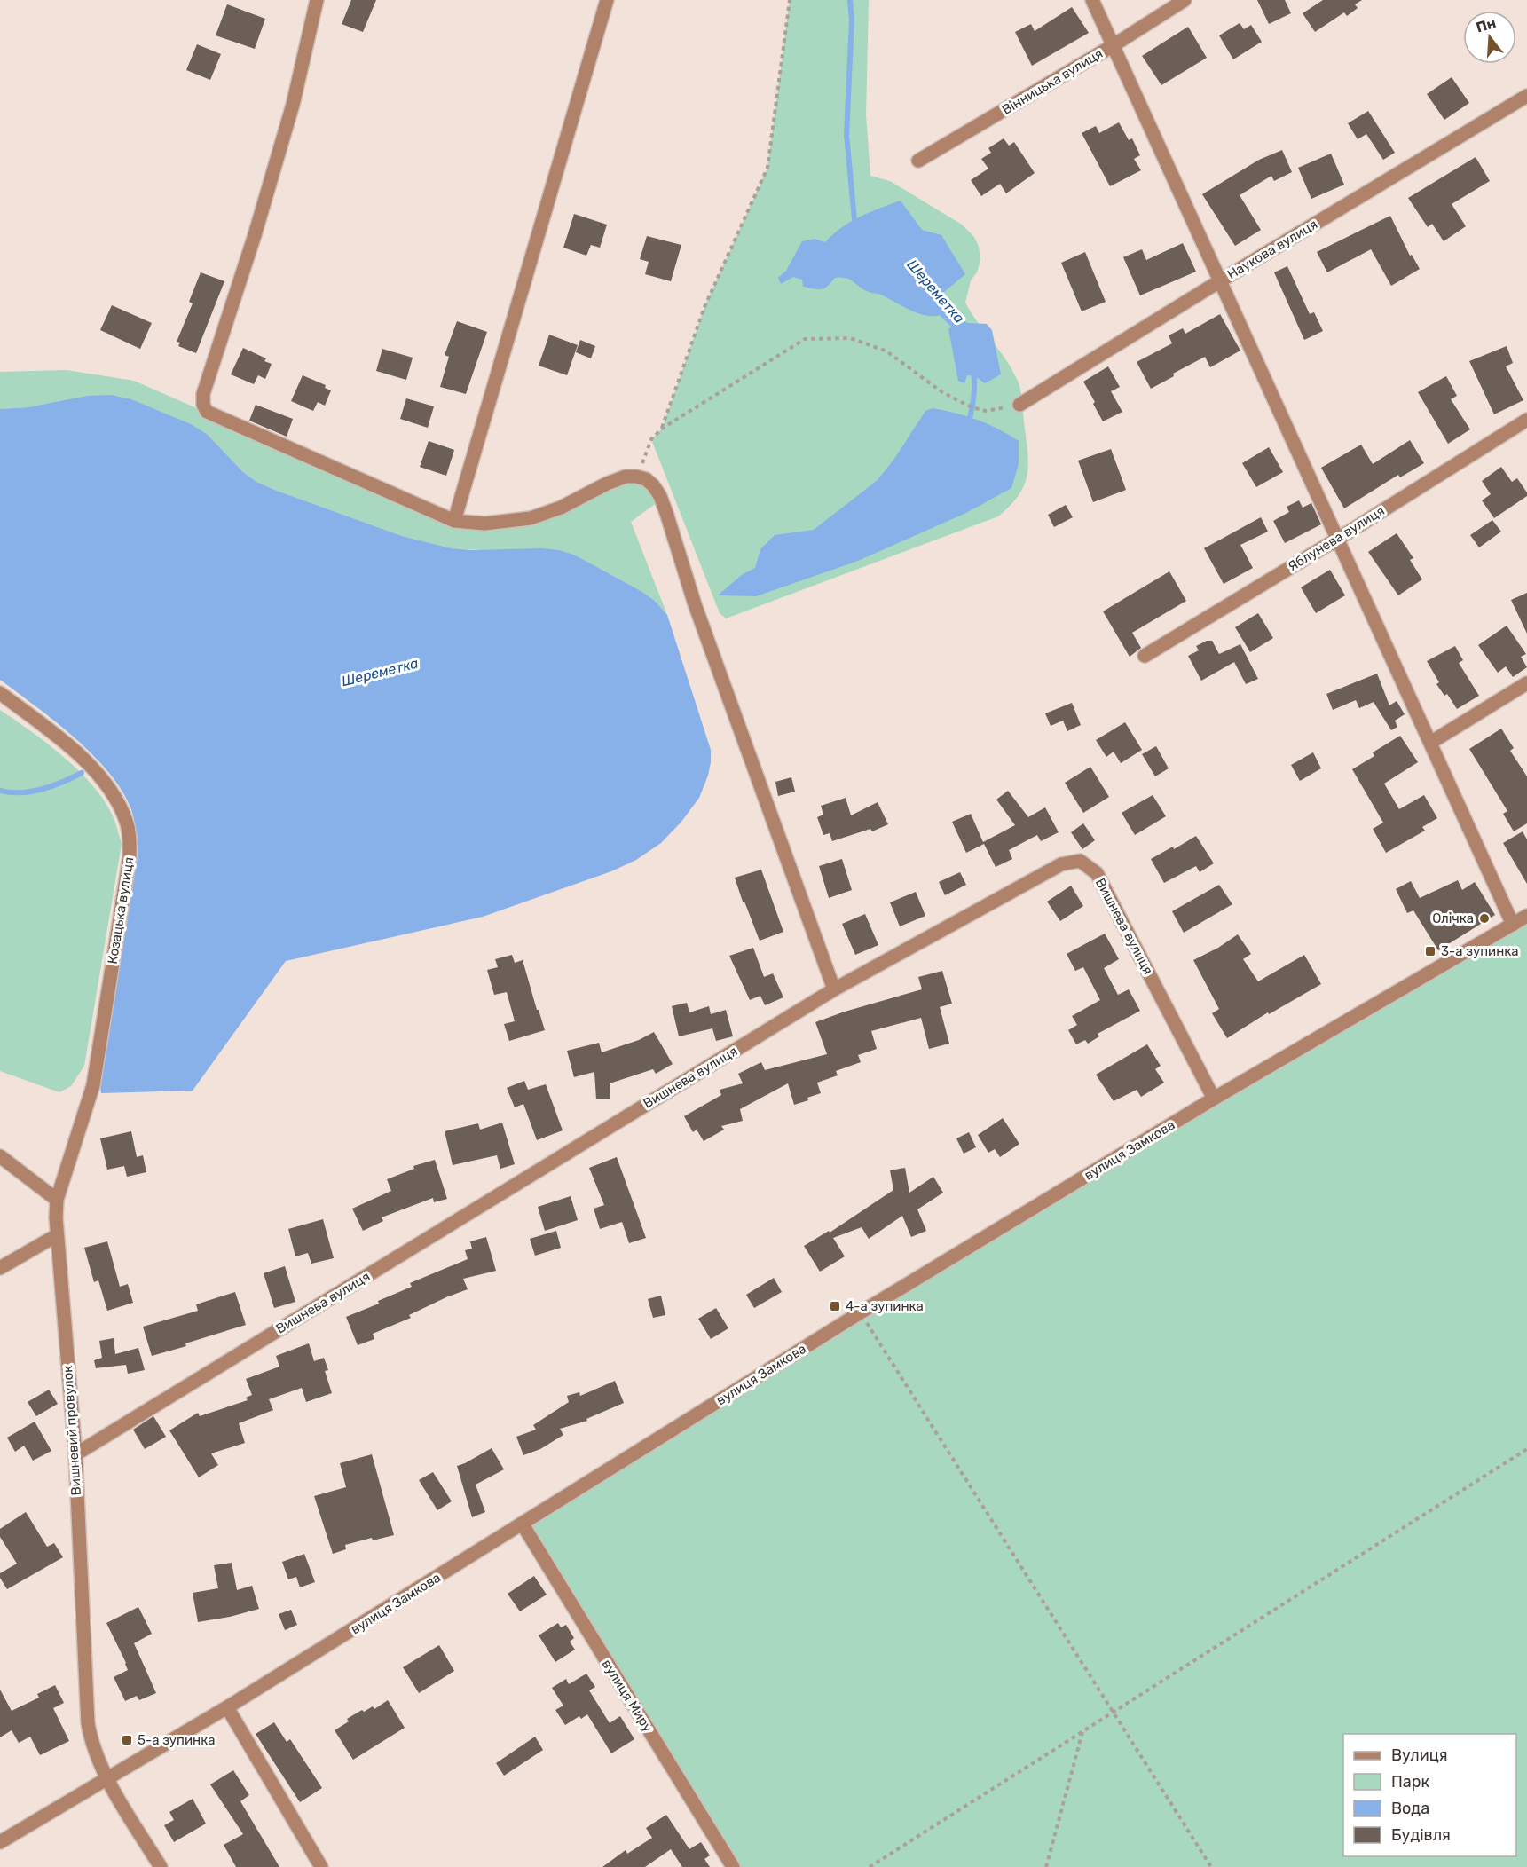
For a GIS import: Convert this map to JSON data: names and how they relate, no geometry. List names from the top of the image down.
{
  "streets": {
    "street": [
      "Вінницька вулиця",
      "Наукова вулиця",
      "Яблунева вулиця",
      "Козацька вулиця",
      "Вишнева вулиця",
      "вулиця Замкова",
      "Вишневий провулок",
      "вулиця Миру"
    ]
  },
  "crossings": [
    ["Козацька вулиця", "Вишневий провулок"],
    ["Вишнева вулиця", "вулиця Замкова"],
    ["Вишнева вулиця", "Вишневий провулок"],
    ["вулиця Замкова", "Вишневий провулок"],
    ["вулиця Замкова", "вулиця Миру"]
  ],
  "water": ["Шереметка"],
  "places": {
    "other": ["Олічка"],
    "transit": ["3-а зупинка", "4-а зупинка", "5-а зупинка"]
  },
  "legend": [
    "Вулиця",
    "Парк",
    "Вода",
    "Будівля"
  ],
  "north": "top"
}
